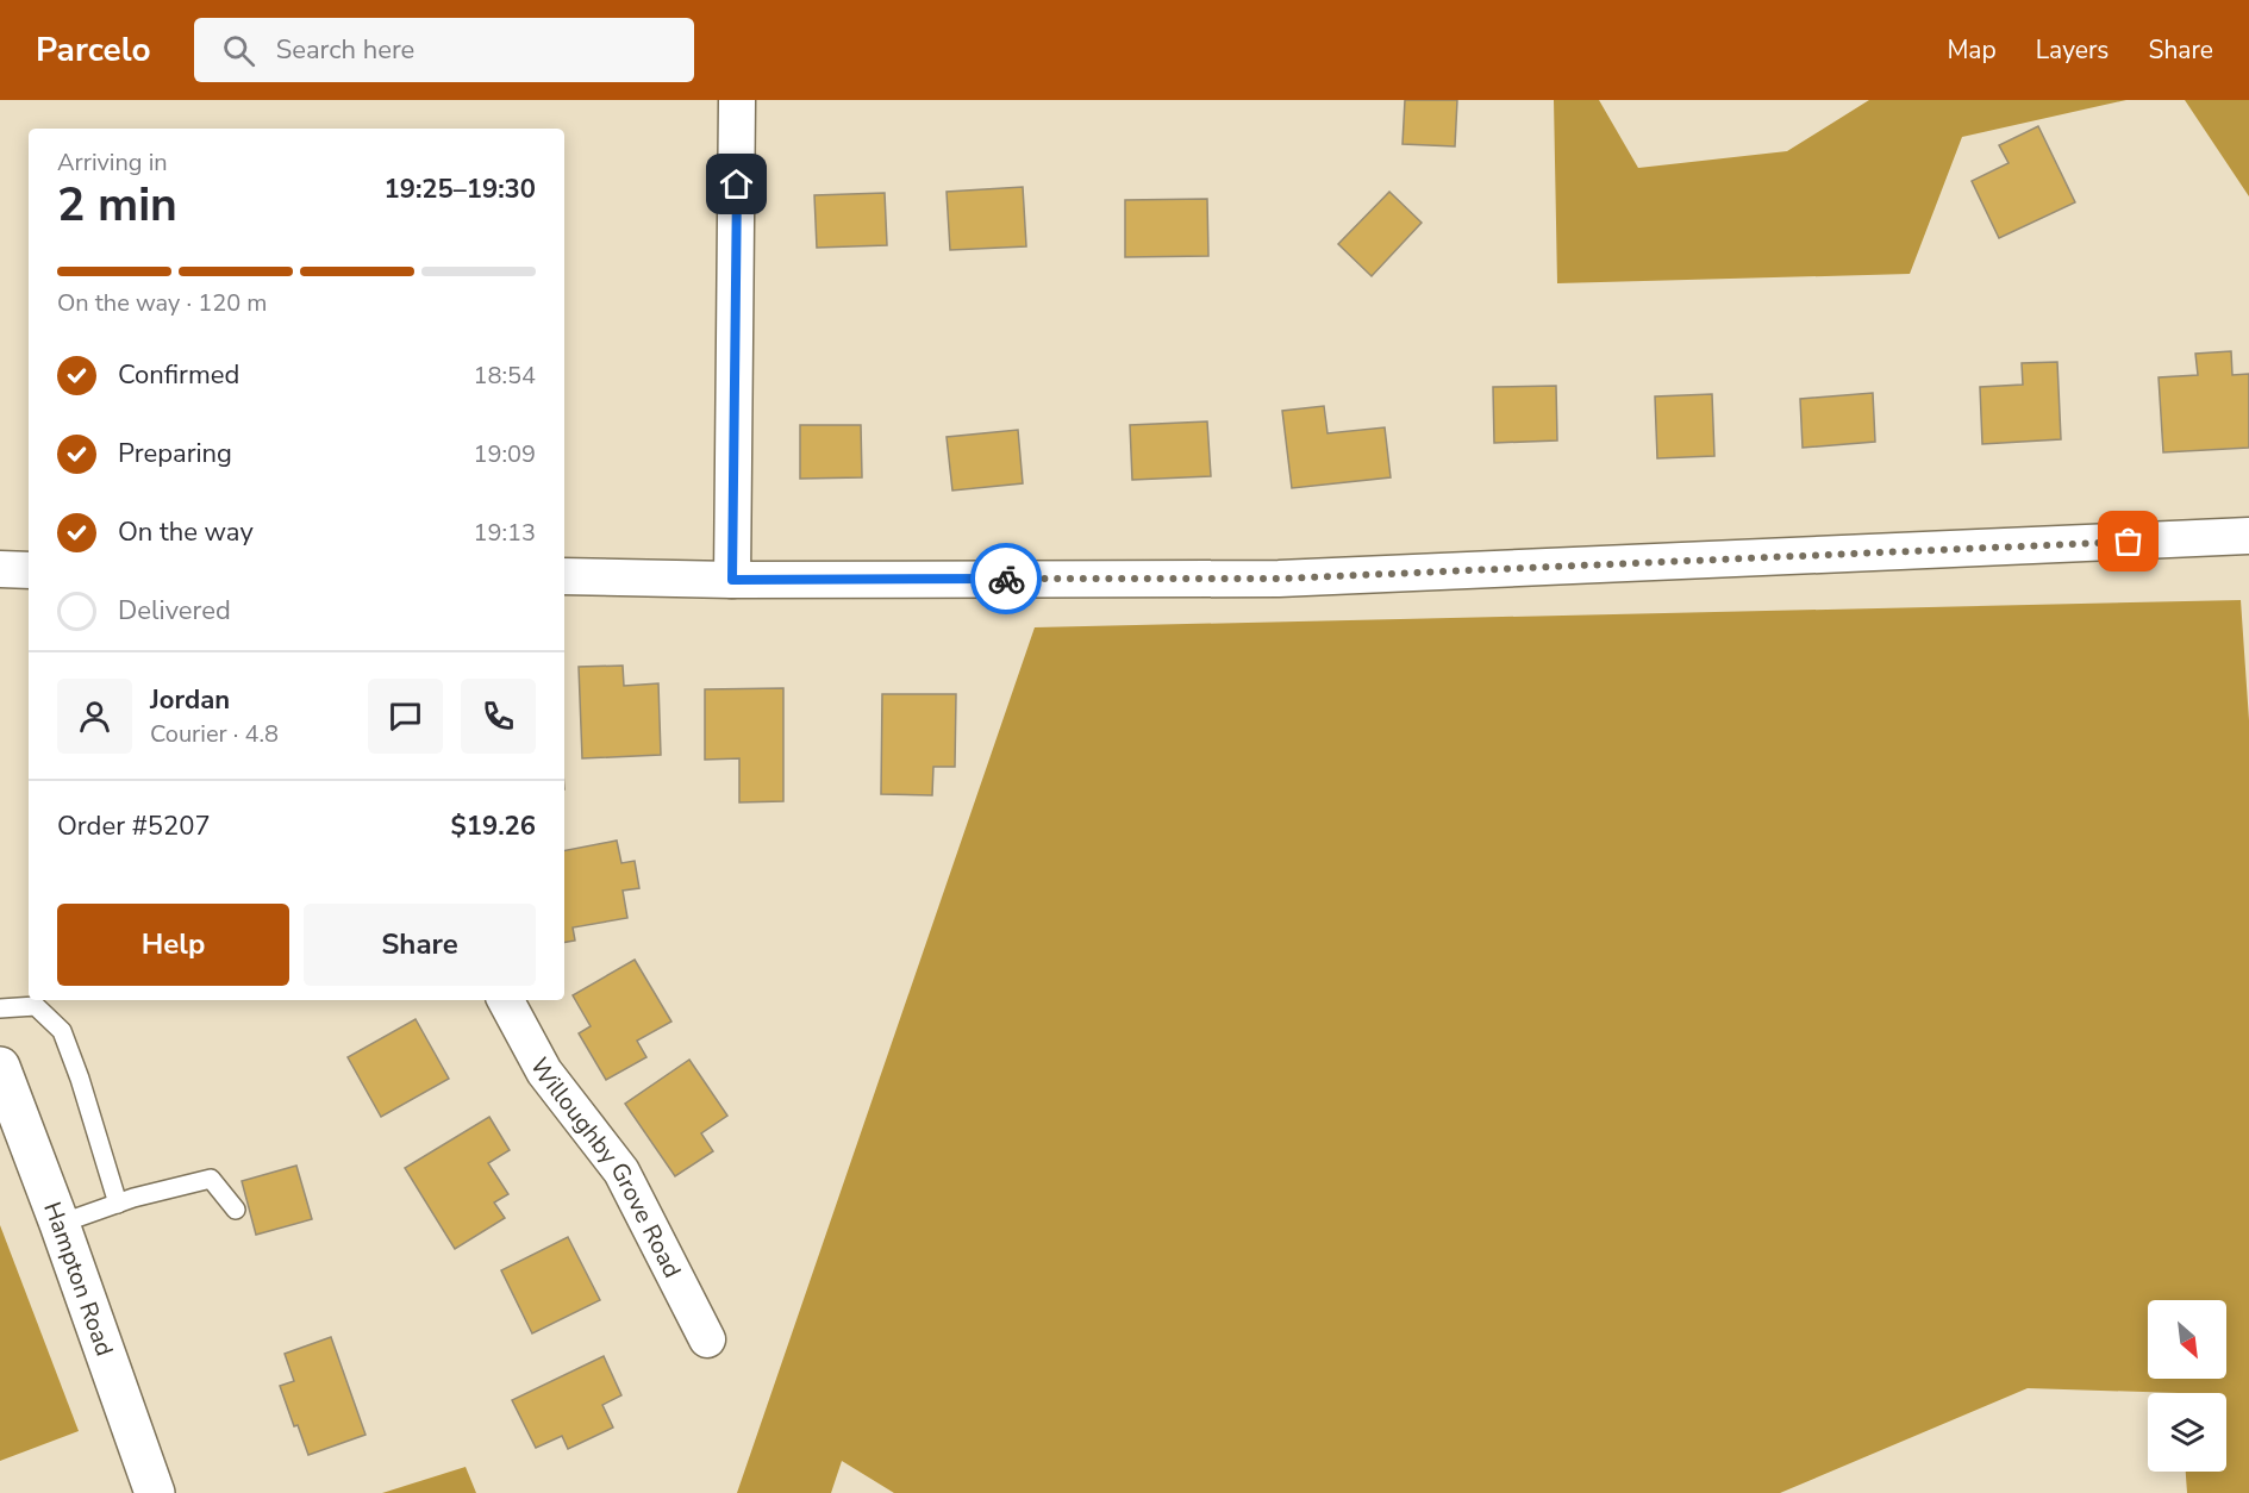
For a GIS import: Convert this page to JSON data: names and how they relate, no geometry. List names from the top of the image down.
{
  "streets": {
    "main road": ["Hampton Road"],
    "street": ["Willoughby Grove Road"]
  },
  "north": "bottom right",
  "page": {
    "header": "Parcelo",
    "search": "Search here",
    "nav": ["Map", "Layers", "Share"],
    "heading": ["2 min", "Arriving in", "19:25–19:30"],
    "panel": [
      "Jordan",
      "Courier · 4.8",
      "Order #5207",
      "$19.26"
    ],
    "bar": "On the way · 120 m",
    "list": [
      ["Confirmed", "18:54"],
      ["Preparing", "19:09"],
      ["On the way", "19:13"],
      "Delivered"
    ],
    "buttons": ["Help", "Share"]
  }
}
